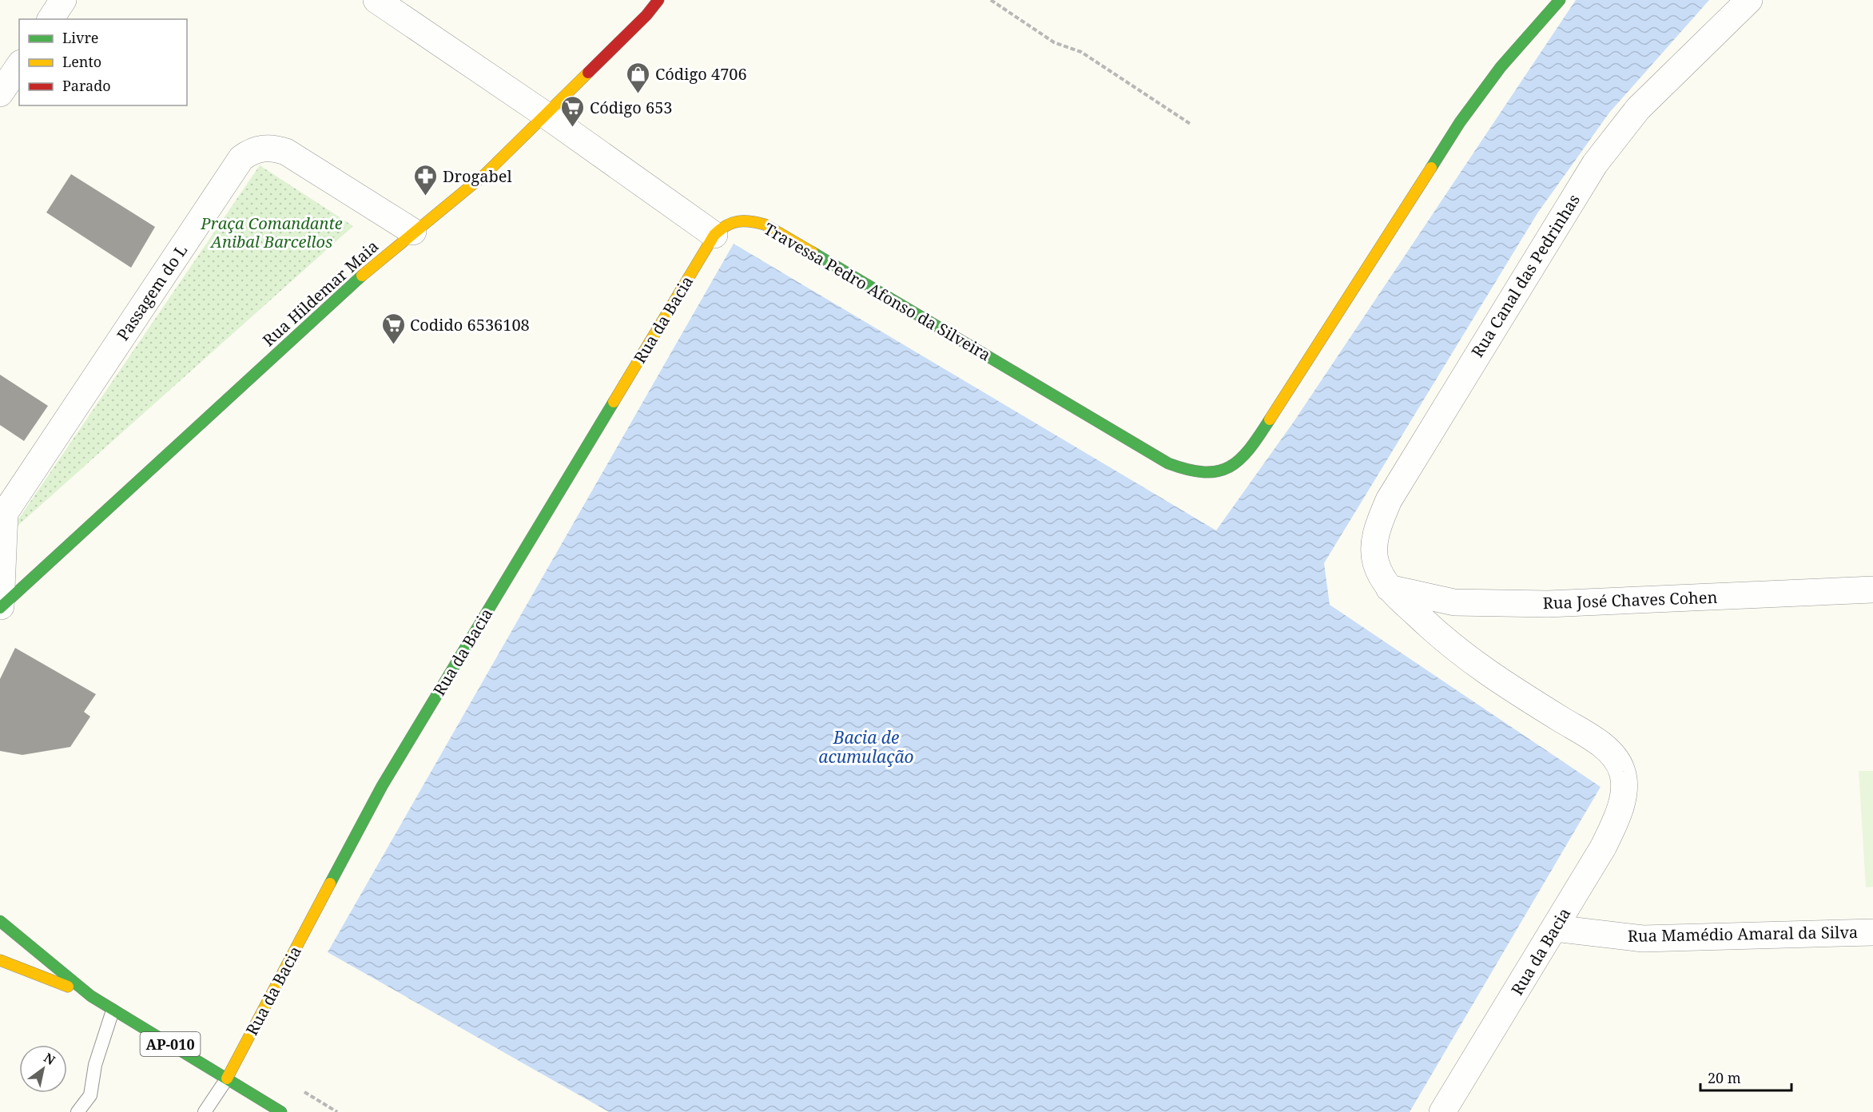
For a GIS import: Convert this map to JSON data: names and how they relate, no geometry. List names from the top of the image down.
{
  "streets": {
    "street": [
      "Rua Canal das Pedrinhas",
      "Travessa Pedro Afonso da Silveira",
      "Passagem do L",
      "Rua Hildemar Maia",
      "Rua da Bacia",
      "Rua José Chaves Cohen",
      "Rua Mamédio Amaral da Silva",
      "AP-010"
    ]
  },
  "crossings": [
    ["Rua Canal das Pedrinhas", "Rua da Bacia"],
    ["Rua Canal das Pedrinhas", "Rua José Chaves Cohen"],
    ["Travessa Pedro Afonso da Silveira", "Rua da Bacia"],
    ["Passagem do L", "Rua Hildemar Maia"],
    ["Rua da Bacia", "Rua Mamédio Amaral da Silva"],
    ["Rua da Bacia", "AP-010"]
  ],
  "water": ["Bacia de acumulação"],
  "parks": ["Praça Comandante Anibal Barcellos"],
  "places": {
    "shop": ["Código 4706"],
    "supermarket": ["Código 653", "Codido 6536108"],
    "pharmacy": ["Drogabel"]
  },
  "legend": ["Livre", "Lento", "Parado"],
  "scale_bar": "20 m",
  "north": "top right"
}
